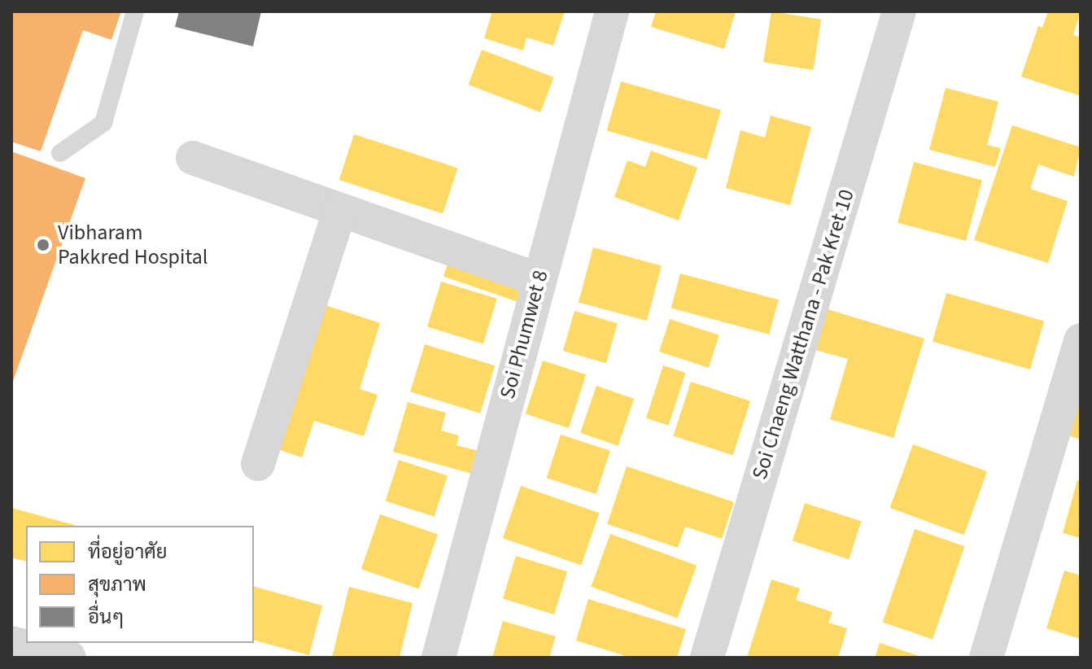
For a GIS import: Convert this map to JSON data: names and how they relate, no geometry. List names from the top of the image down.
{
  "streets": {
    "street": ["Soi Phumwet 8", "Soi Chaeng Watthana - Pak Kret 10"]
  },
  "places": ["Vibharam Pakkred Hospital"],
  "legend": ["ที่อยู่อาศัย", "สุขภาพ", "อื่นๆ"]
}
